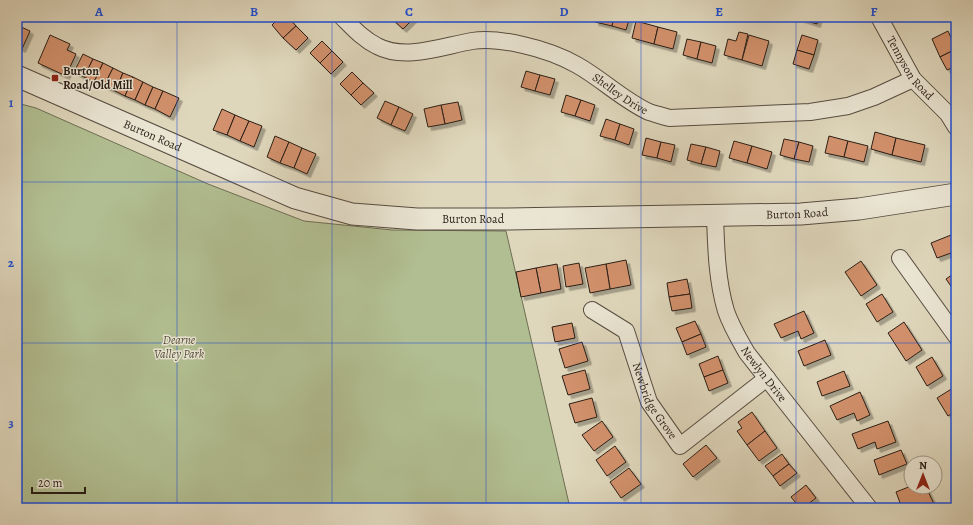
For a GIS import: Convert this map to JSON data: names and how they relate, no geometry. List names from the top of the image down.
{
  "streets": {
    "street": [
      "Tennyson Road",
      "Shelley Drive",
      "Burton Road",
      "Newlyn Drive",
      "Newbridge Grove"
    ]
  },
  "crossings": [
    ["Tennyson Road", "Shelley Drive"],
    ["Burton Road", "Newlyn Drive"],
    ["Newlyn Drive", "Newbridge Grove"]
  ],
  "parks": ["Dearne Valley Park"],
  "places": {
    "transit": ["Burton Road/Old Mill"]
  },
  "scale_bar": "20 m",
  "north": "top",
  "grid": {
    "columns": [
      "A",
      "B",
      "C",
      "D",
      "E",
      "F"
    ],
    "rows": ["1", "2", "3"]
  }
}
